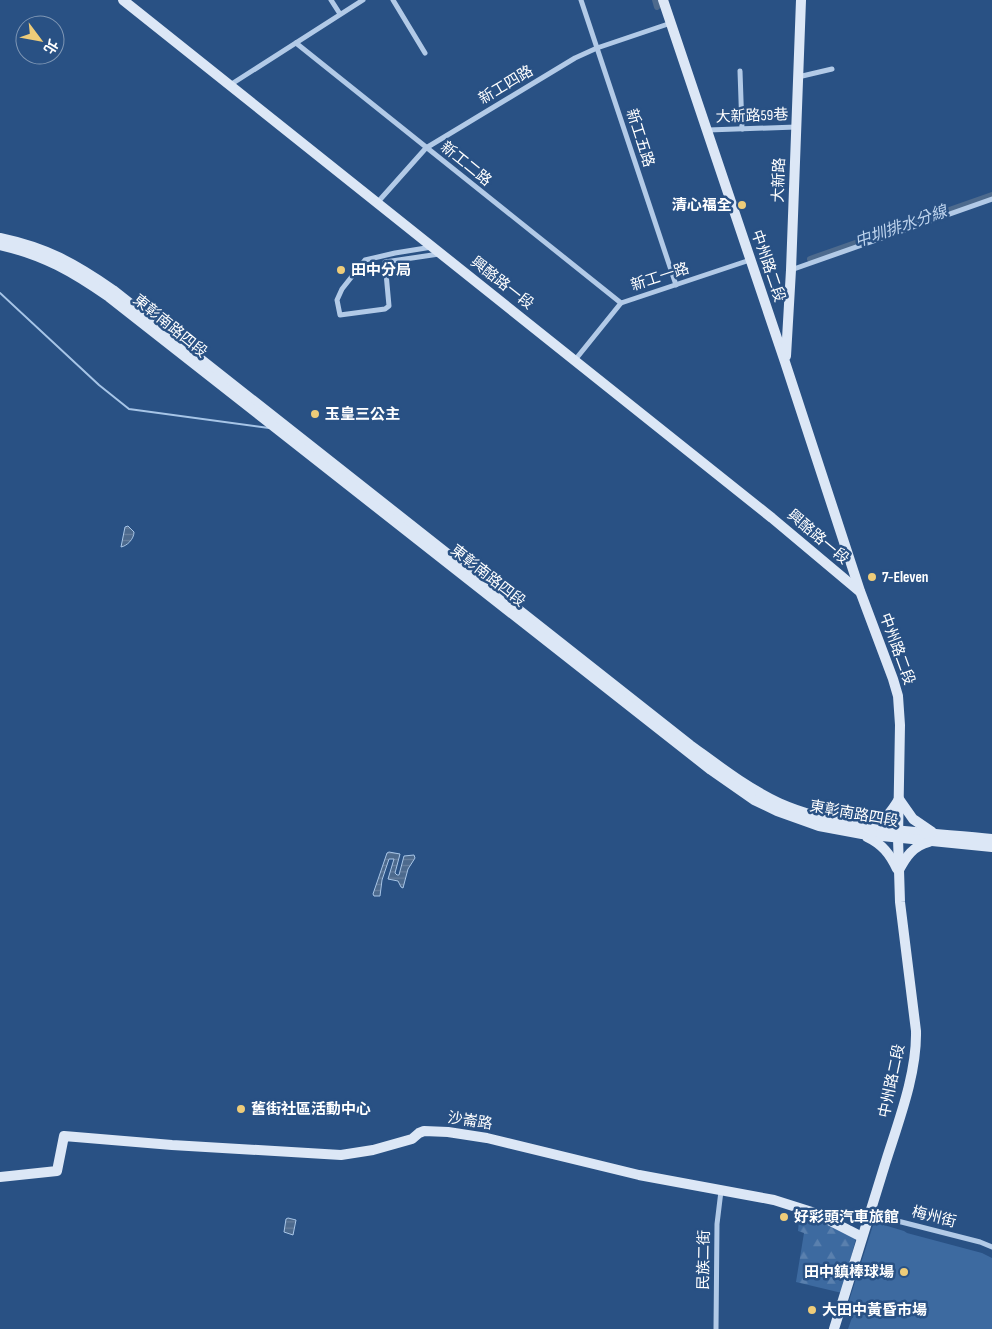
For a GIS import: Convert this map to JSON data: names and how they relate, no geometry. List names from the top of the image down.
{
  "streets": {
    "street": [
      "新工四路",
      "大新路59巷",
      "新工五路",
      "新工二路",
      "大新路",
      "中州路二段",
      "新工一路",
      "興酪路一段",
      "東彰南路四段",
      "沙崙路",
      "梅州街",
      "民族二街"
    ]
  },
  "crossings": [
    ["新工四路", "新工五路"],
    ["新工四路", "新工二路"],
    ["新工四路", "中州路二段"],
    ["新工四路", "興酪路一段"],
    ["大新路59巷", "大新路"],
    ["大新路59巷", "中州路二段"],
    ["新工五路", "新工一路"],
    ["新工二路", "新工一路"],
    ["大新路", "中州路二段"],
    ["中州路二段", "新工一路"],
    ["中州路二段", "興酪路一段"],
    ["中州路二段", "東彰南路四段"],
    ["中州路二段", "沙崙路"],
    ["中州路二段", "梅州街"],
    ["新工一路", "興酪路一段"],
    ["沙崙路", "民族二街"]
  ],
  "water": ["中圳排水分線"],
  "places": [
    "清心福全",
    "田中分局",
    "玉皇三公主",
    "7-Eleven",
    "舊街社區活動中心",
    "好彩頭汽車旅館",
    "田中鎮棒球場",
    "大田中黃昏市場"
  ],
  "north": "bottom right"
}
